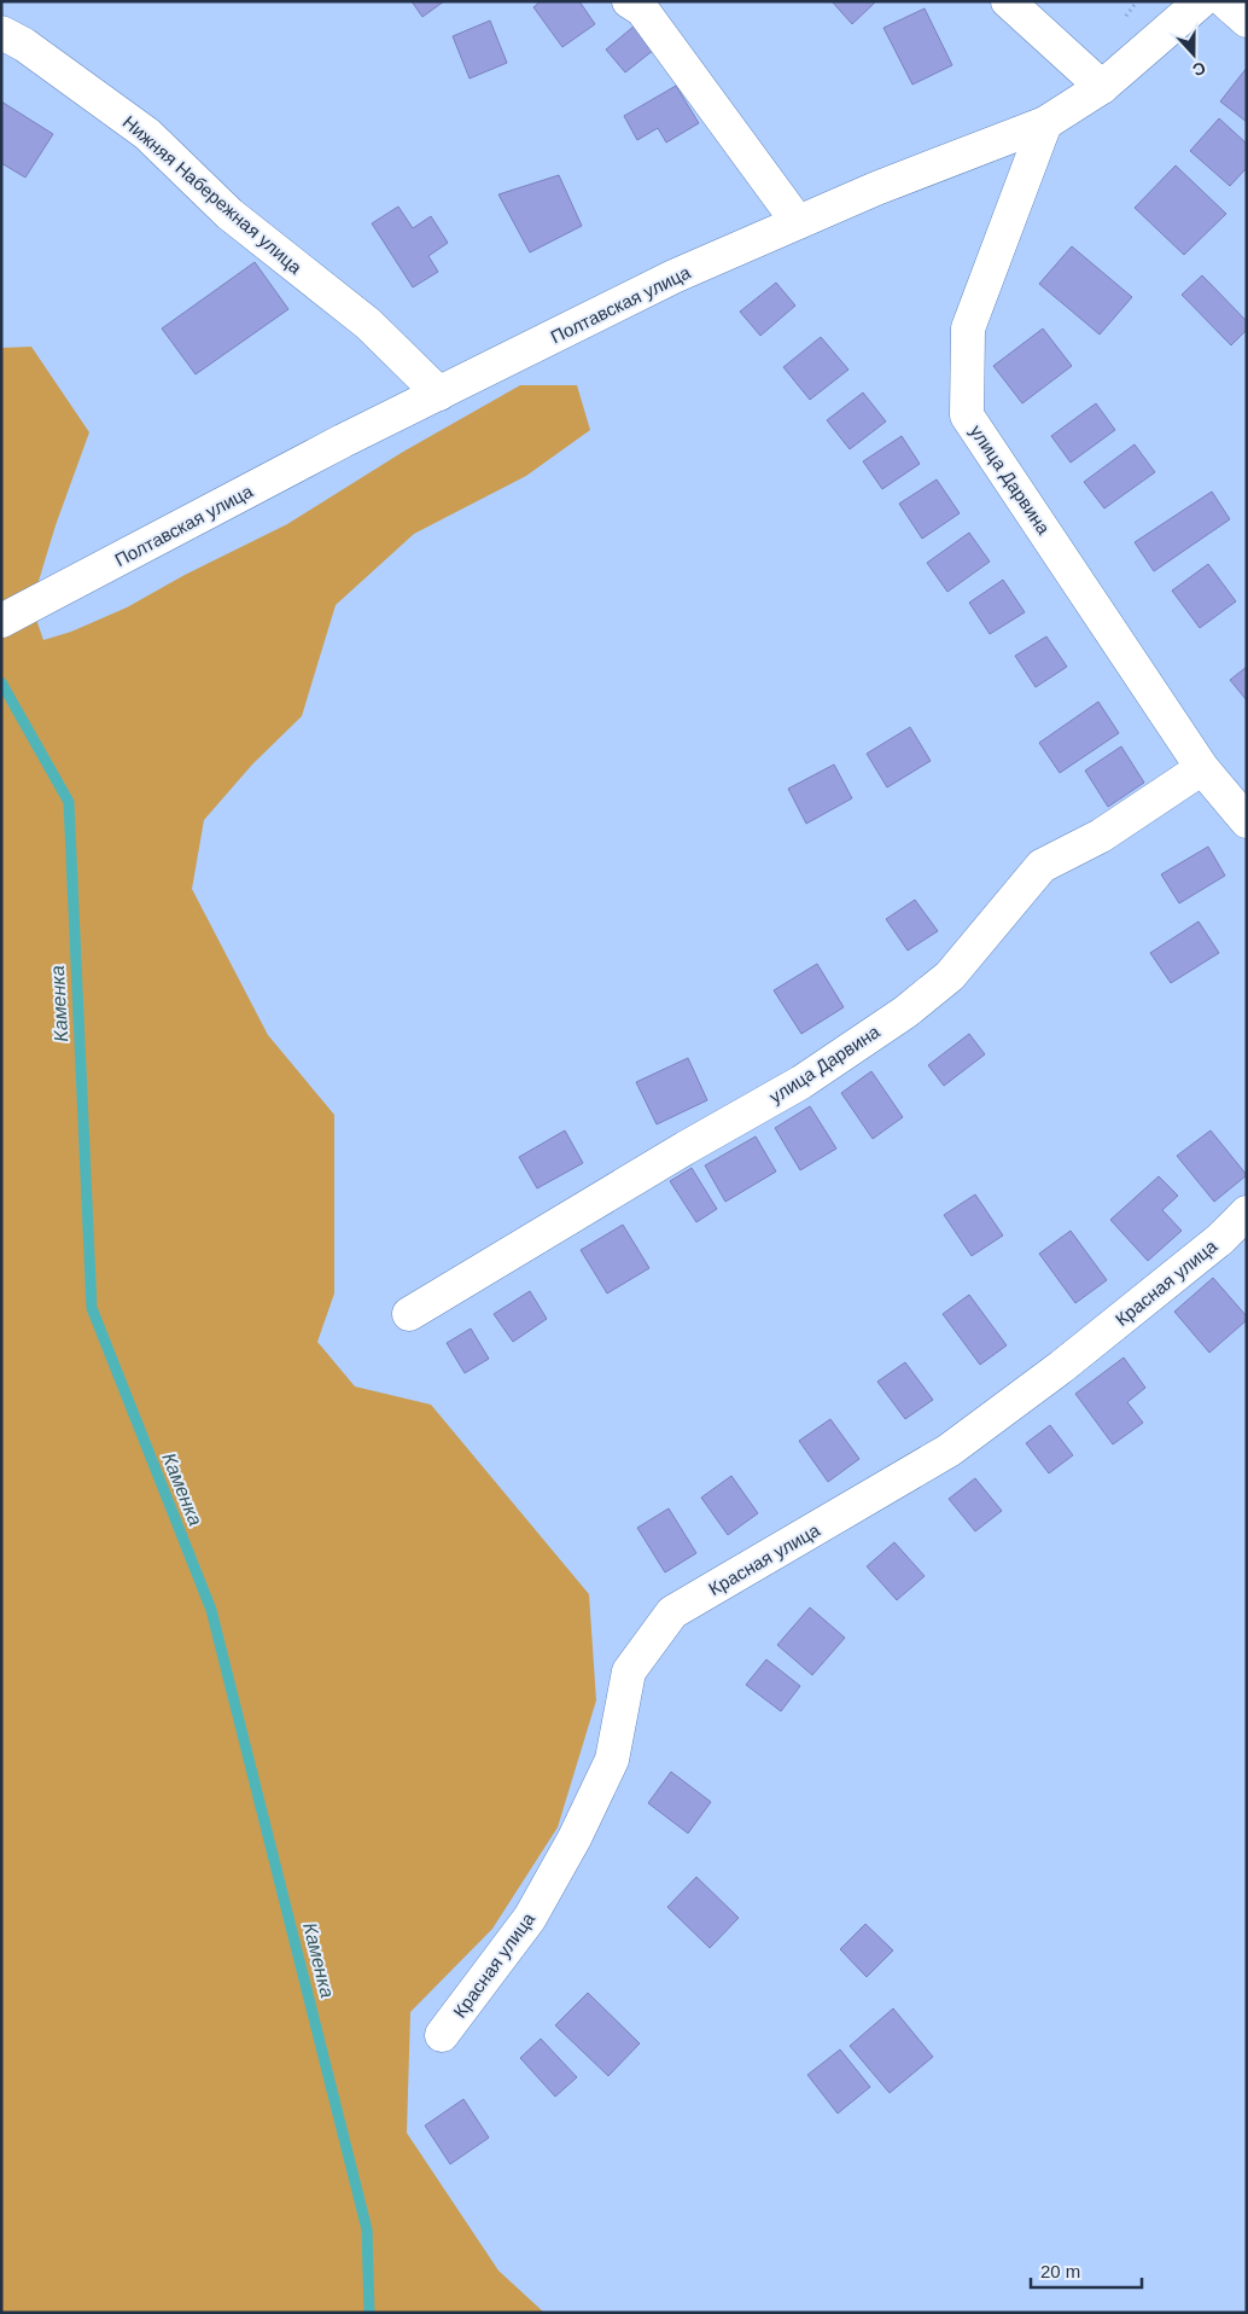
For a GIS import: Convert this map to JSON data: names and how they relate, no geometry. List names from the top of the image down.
{
  "streets": {
    "street": [
      "Нижняя Набережная улица",
      "Полтавская улица",
      "улица Дарвина",
      "Красная улица"
    ]
  },
  "crossings": [
    ["Нижняя Набережная улица", "Полтавская улица"],
    ["Полтавская улица", "улица Дарвина"]
  ],
  "water": ["Каменка"],
  "scale_bar": "20 m",
  "north": "bottom"
}
